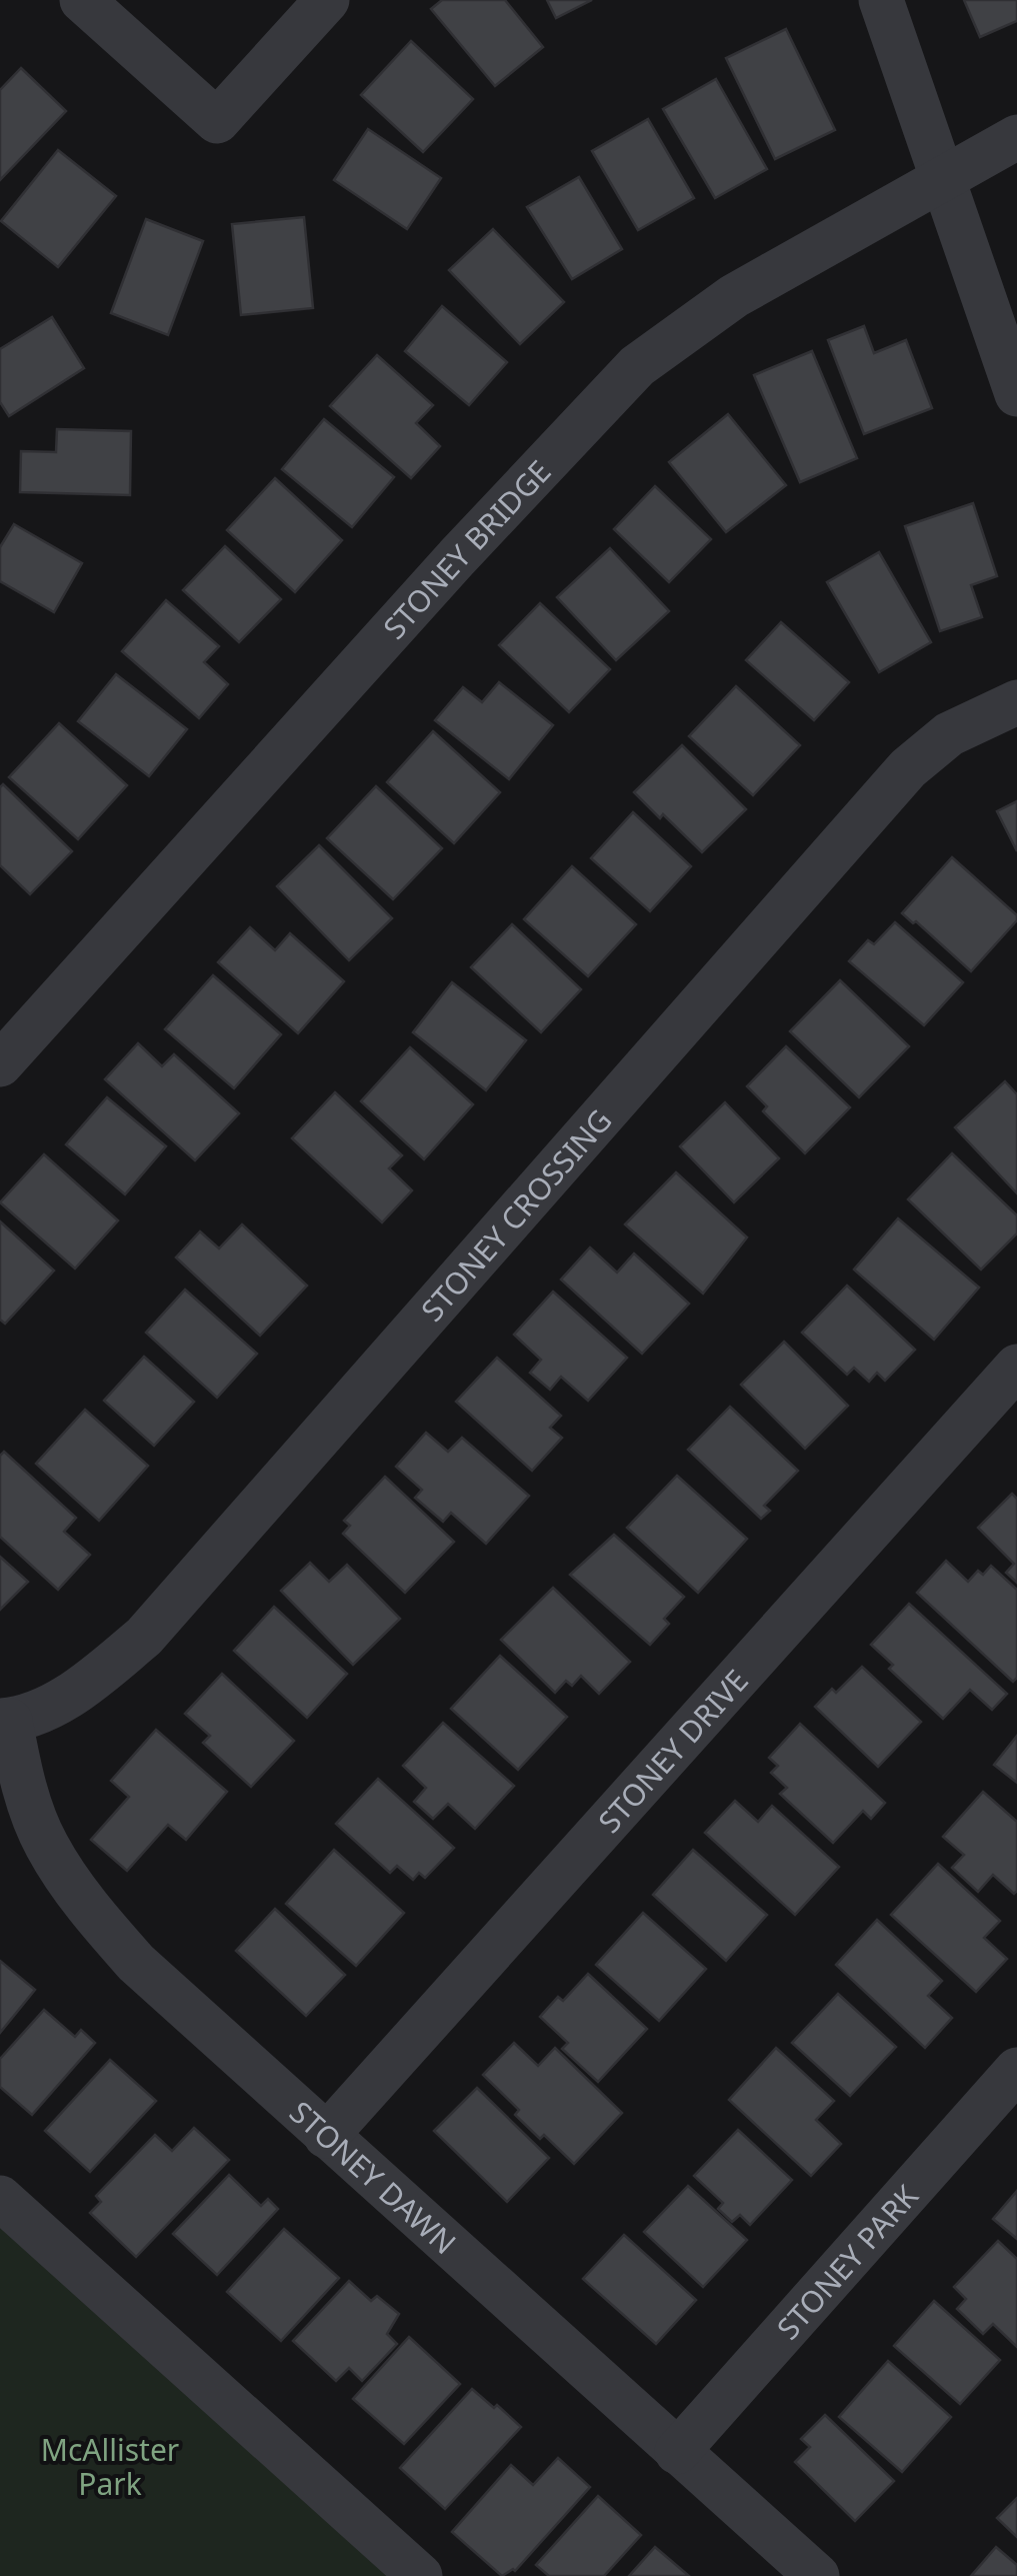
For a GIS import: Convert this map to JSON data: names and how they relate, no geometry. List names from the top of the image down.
{
  "streets": {
    "street": [
      "STONEY BRIDGE",
      "STONEY CROSSING",
      "STONEY DRIVE",
      "STONEY DAWN",
      "STONEY PARK"
    ]
  },
  "crossings": [
    ["STONEY CROSSING", "STONEY DAWN"],
    ["STONEY DRIVE", "STONEY DAWN"],
    ["STONEY DAWN", "STONEY PARK"]
  ],
  "parks": ["McAllister Park"]
}
